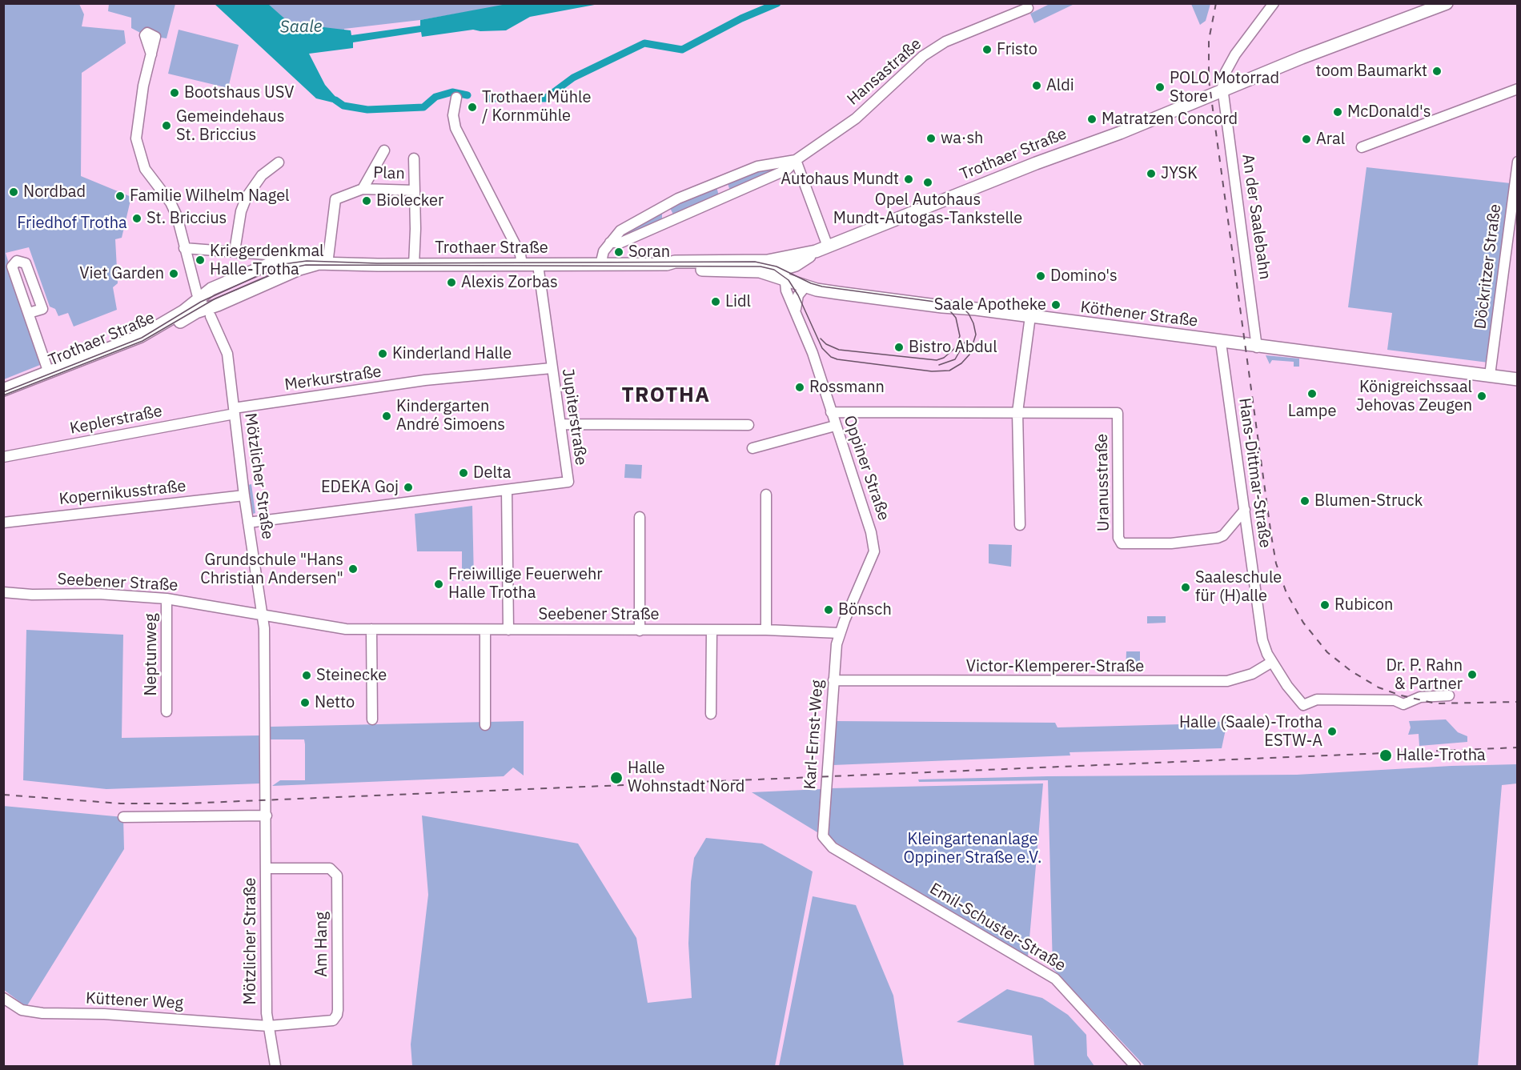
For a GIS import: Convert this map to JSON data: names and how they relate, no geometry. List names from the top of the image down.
{
  "streets": {
    "main road": ["Trothaer Straße", "Köthener Straße"],
    "street": [
      "Hansastraße",
      "Plan",
      "An der Saalebahn",
      "Döckritzer Straße",
      "Merkurstraße",
      "Jupiterstraße",
      "Keplerstraße",
      "Oppiner Straße",
      "Hans-Dittmar-Straße",
      "Mötzlicher Straße",
      "Uranusstraße",
      "Kopernikusstraße",
      "Seebener Straße",
      "Neptunweg",
      "Victor-Klemperer-Straße",
      "Karl-Ernst-Weg",
      "Emil-Schuster-Straße",
      "Am Hang",
      "Küttener Weg"
    ]
  },
  "crossings": [
    ["Trothaer Straße", "An der Saalebahn"],
    ["Trothaer Straße", "Köthener Straße"],
    ["Trothaer Straße", "Jupiterstraße"],
    ["Trothaer Straße", "Oppiner Straße"],
    ["Trothaer Straße", "Mötzlicher Straße"],
    ["An der Saalebahn", "Köthener Straße"],
    ["Döckritzer Straße", "Köthener Straße"],
    ["Köthener Straße", "Oppiner Straße"],
    ["Köthener Straße", "Hans-Dittmar-Straße"],
    ["Merkurstraße", "Jupiterstraße"],
    ["Merkurstraße", "Keplerstraße"],
    ["Merkurstraße", "Mötzlicher Straße"],
    ["Jupiterstraße", "Mötzlicher Straße"],
    ["Keplerstraße", "Mötzlicher Straße"],
    ["Oppiner Straße", "Uranusstraße"],
    ["Oppiner Straße", "Seebener Straße"],
    ["Oppiner Straße", "Karl-Ernst-Weg"],
    ["Hans-Dittmar-Straße", "Uranusstraße"],
    ["Hans-Dittmar-Straße", "Victor-Klemperer-Straße"],
    ["Mötzlicher Straße", "Kopernikusstraße"],
    ["Mötzlicher Straße", "Seebener Straße"],
    ["Mötzlicher Straße", "Am Hang"],
    ["Mötzlicher Straße", "Küttener Weg"],
    ["Seebener Straße", "Neptunweg"],
    ["Seebener Straße", "Karl-Ernst-Weg"],
    ["Victor-Klemperer-Straße", "Karl-Ernst-Weg"],
    ["Karl-Ernst-Weg", "Emil-Schuster-Straße"],
    ["Am Hang", "Küttener Weg"]
  ],
  "districts": ["TROTHA"],
  "water": ["Saale"],
  "parks": ["Friedhof Trotha", "Kleingartenanlage Oppiner Straße e.V."],
  "places": [
    "Fristo",
    "toom Baumarkt",
    "Aldi",
    "POLO Motorrad Store",
    "Bootshaus USV",
    "Trothaer Mühle / Kornmühle",
    "McDonald's",
    "Matratzen Concord",
    "Gemeindehaus St. Briccius",
    "wa·sh",
    "Aral",
    "JYSK",
    "Autohaus Mundt",
    "Opel Autohaus Mundt-Autogas-Tankstelle",
    "Nordbad",
    "Familie Wilhelm Nagel",
    "Biolecker",
    "St. Briccius",
    "Soran",
    "Kriegerdenkmal Halle-Trotha",
    "Viet Garden",
    "Domino's",
    "Alexis Zorbas",
    "Lidl",
    "Saale Apotheke",
    "Bistro Abdul",
    "Kinderland Halle",
    "Rossmann",
    "Lampe",
    "Königreichssaal Jehovas Zeugen",
    "Kindergarten André Simoens",
    "Delta",
    "EDEKA Goj",
    "Blumen-Struck",
    "Grundschule \"Hans Christian Andersen\"",
    "Freiwillige Feuerwehr Halle Trotha",
    "Saaleschule für (H)alle",
    "Rubicon",
    "Bönsch",
    "Dr. P. Rahn & Partner",
    "Steinecke",
    "Netto",
    "Halle (Saale)-Trotha ESTW-A",
    "Halle-Trotha",
    "Halle Wohnstadt Nord"
  ]
}
